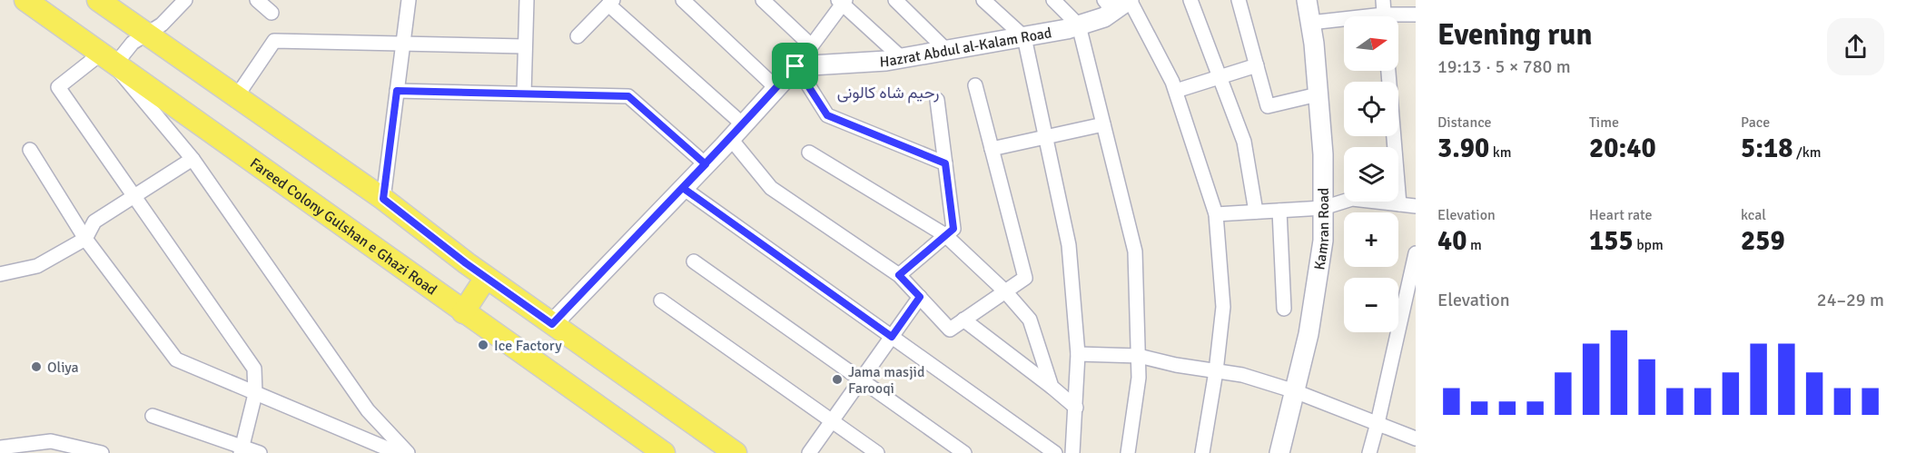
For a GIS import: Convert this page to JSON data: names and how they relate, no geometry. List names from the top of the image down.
{
  "streets": {
    "main road": ["Fareed Colony Gulshan e Ghazi Road"],
    "street": ["Hazrat Abdul al-Kalam Road", "Kamran Road"]
  },
  "districts": ["رحیم شاہ کالونی"],
  "places": ["Ice Factory", "Oliya", "Jama masjid Farooqi"],
  "north": "right",
  "page": {
    "heading": ["Evening run", "19:13 · 5 × 780 m"],
    "map_buttons": ["+", "−"],
    "stats": [
      ["Distance", "3.90 km"],
      ["Time", "20:40"],
      ["Pace", "5:18 /km"],
      ["Elevation", "40 m"],
      ["Heart rate", "155 bpm"],
      ["kcal", "259"]
    ],
    "chart": ["Elevation", "24–29 m"]
  }
}
